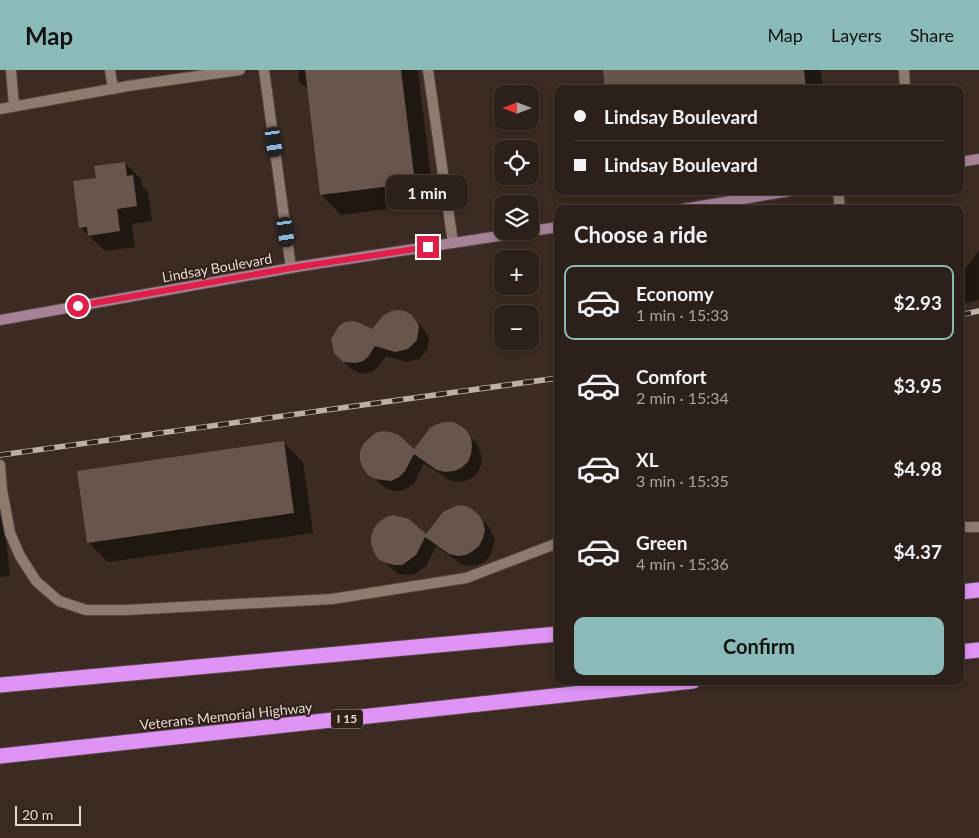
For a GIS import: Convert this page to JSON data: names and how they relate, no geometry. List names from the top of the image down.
{
  "streets": {
    "highway": ["Veterans Memorial Highway", "I 15"],
    "street": ["Lindsay Boulevard"]
  },
  "scale_bar": "20 m",
  "north": "left",
  "page": {
    "header": "Map",
    "nav": ["Map", "Layers", "Share"],
    "map_buttons": ["+", "−"],
    "banner": ["Lindsay Boulevard", "Lindsay Boulevard"],
    "bubble": "1 min",
    "heading": "Choose a ride",
    "list": [
      {
        "name": "Economy",
        "note": "1 min · 15:33",
        "value": "$2.93"
      },
      {
        "name": "Comfort",
        "note": "2 min · 15:34",
        "value": "$3.95"
      },
      {
        "name": "XL",
        "note": "3 min · 15:35",
        "value": "$4.98"
      },
      {
        "name": "Green",
        "note": "4 min · 15:36",
        "value": "$4.37"
      }
    ],
    "buttons": "Confirm",
    "scale": "20 m"
  }
}
